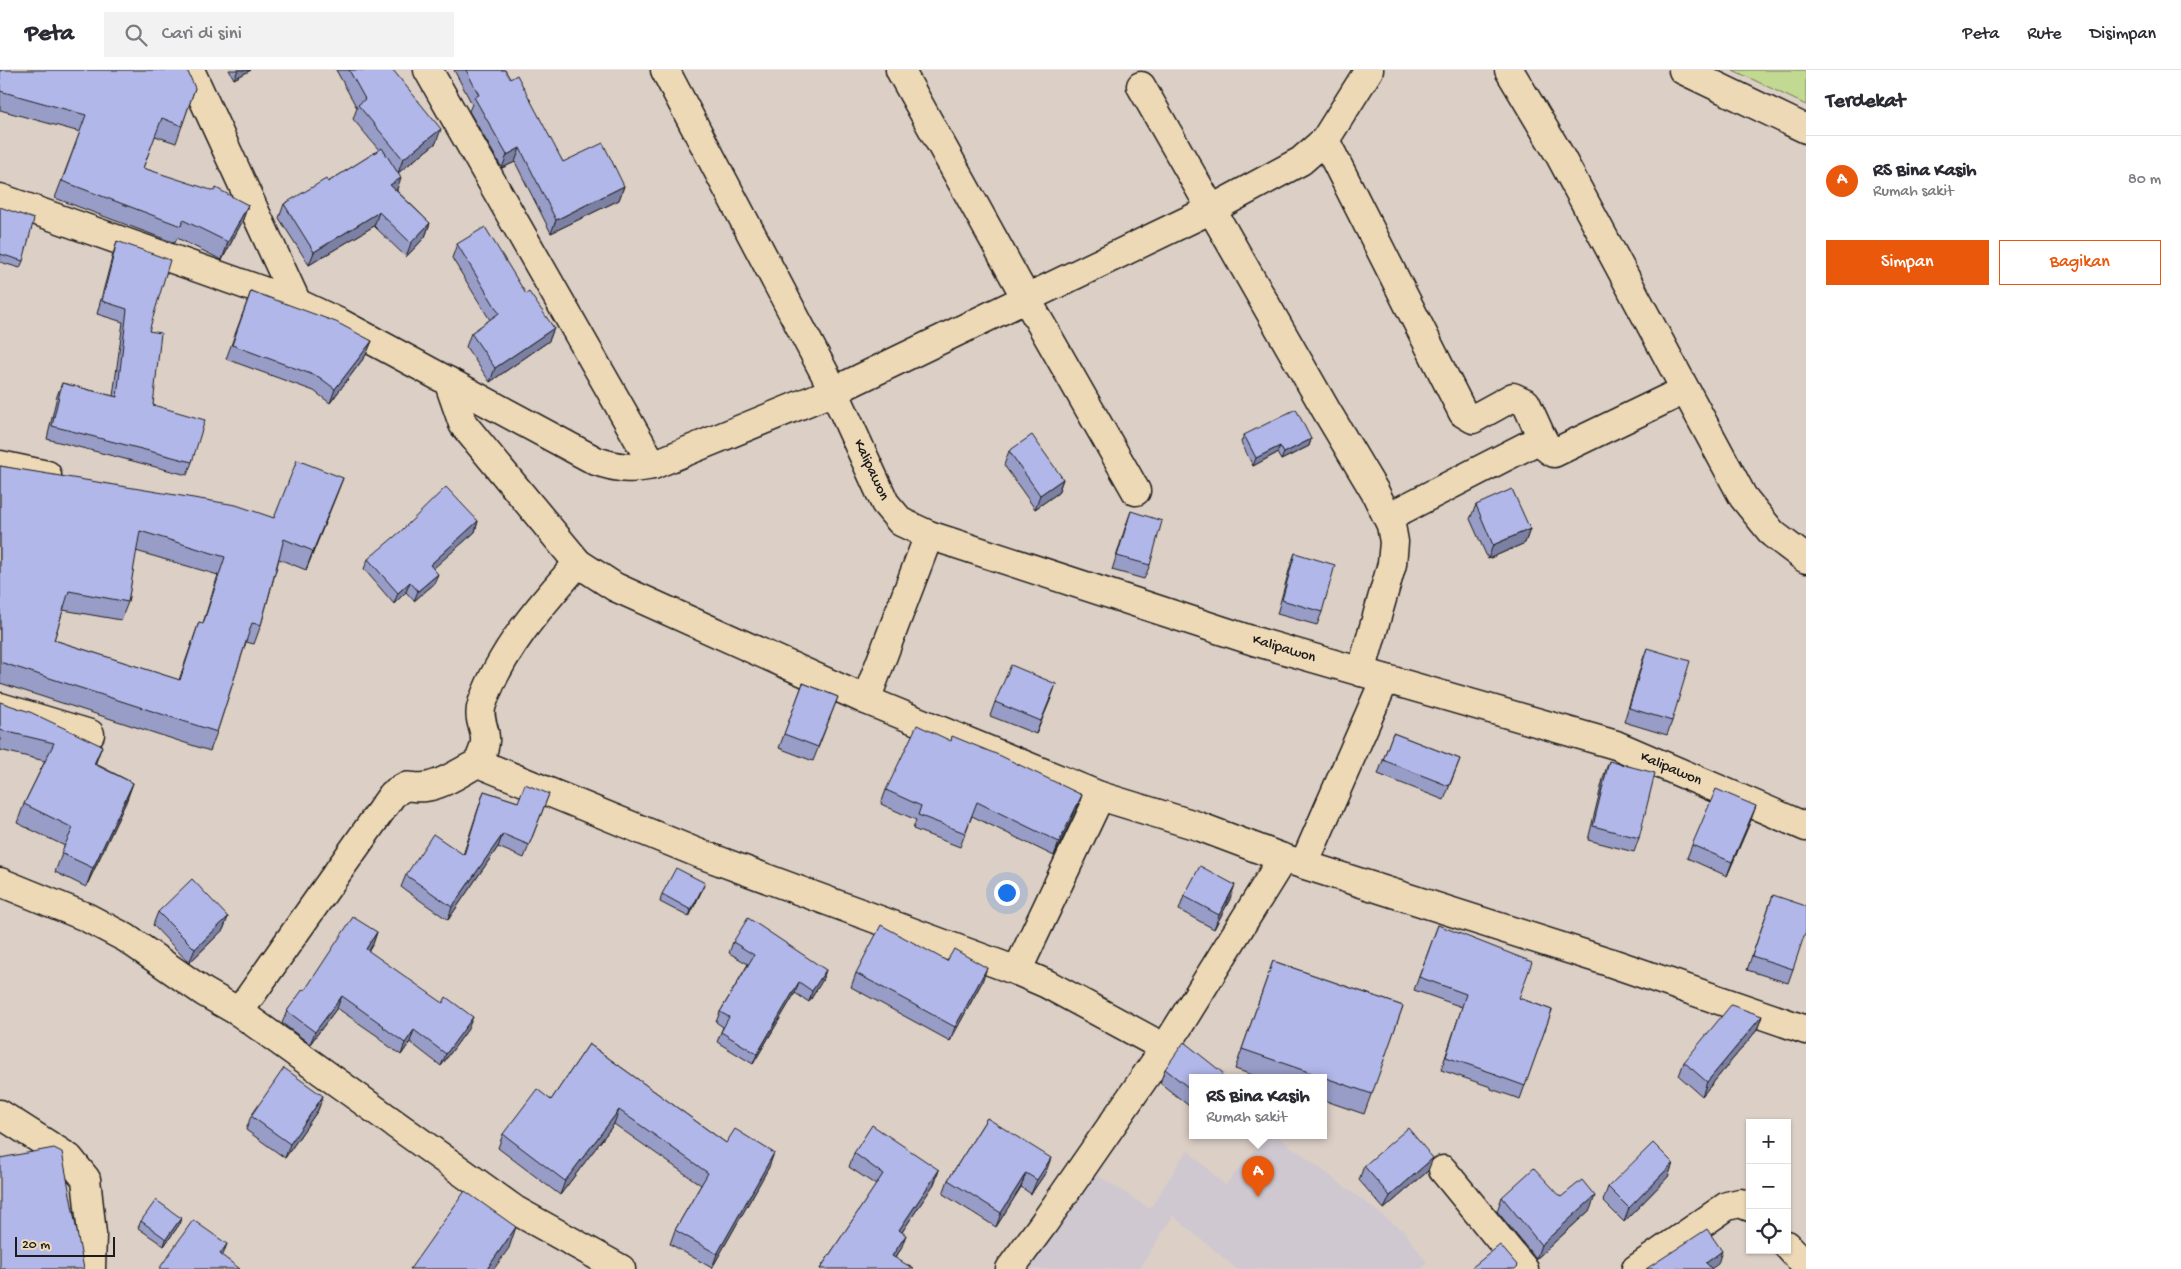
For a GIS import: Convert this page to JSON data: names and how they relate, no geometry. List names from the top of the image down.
{
  "streets": {
    "street": ["Kalipawon"]
  },
  "scale_bar": "20 m",
  "page": {
    "header": "Peta",
    "search": "Cari di sini",
    "nav": ["Peta", "Rute", "Disimpan"],
    "heading": "Terdekat",
    "list": [
      {
        "mark": "A",
        "name": "RS Bina Kasih",
        "note": "Rumah sakit",
        "value": "80 m"
      }
    ],
    "buttons": ["Simpan", "Bagikan"],
    "popup": ["RS Bina Kasih", "Rumah sakit"],
    "map_buttons": ["+", "−"],
    "pins": "A",
    "scale": "20 m"
  }
}
